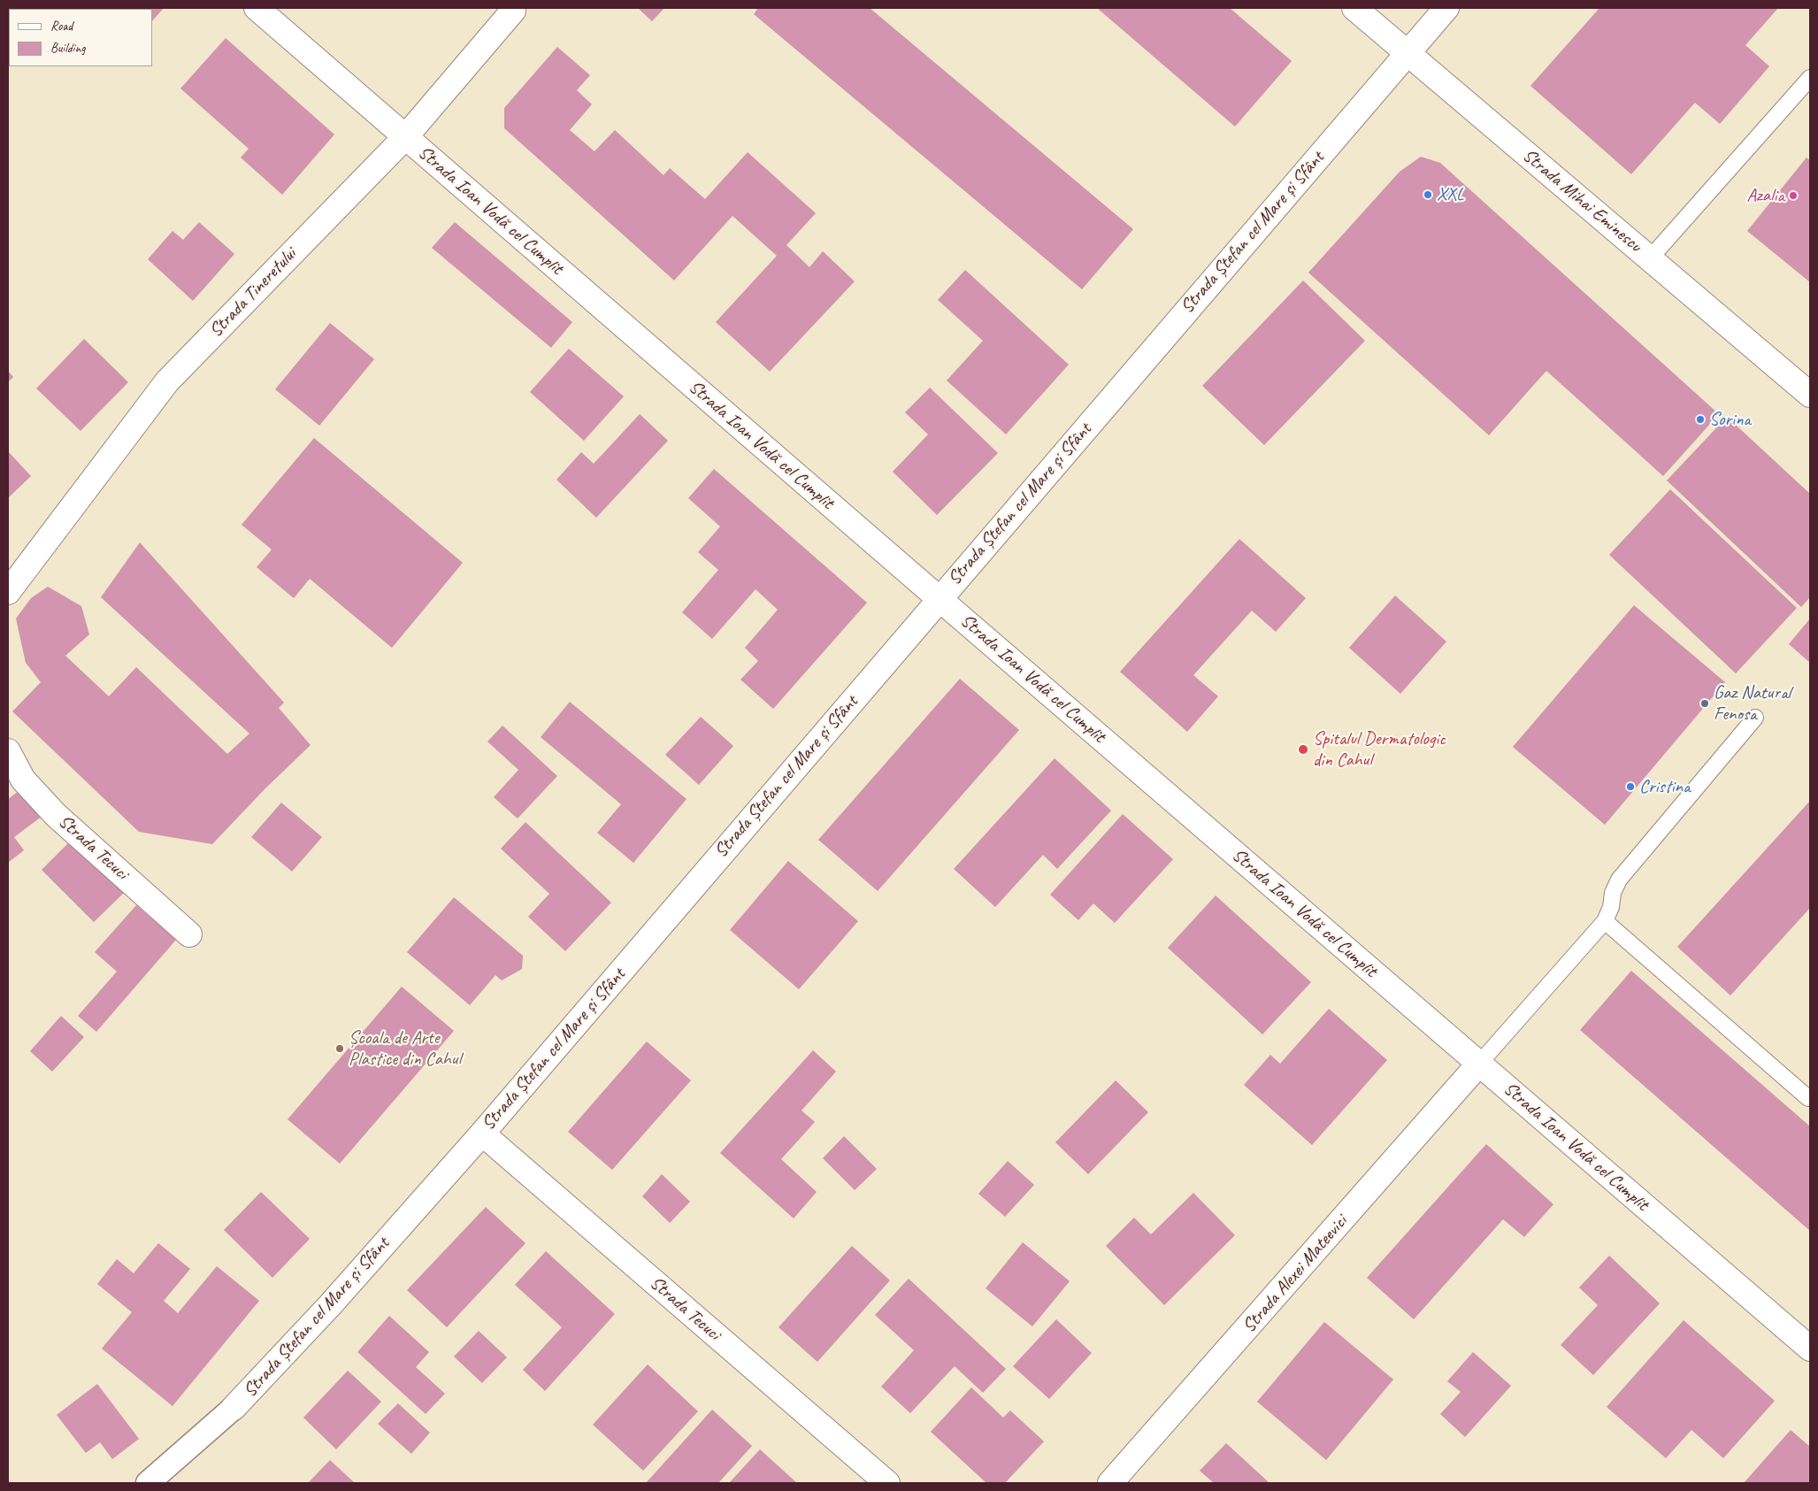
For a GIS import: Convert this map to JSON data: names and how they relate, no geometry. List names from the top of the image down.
{
  "streets": {
    "street": [
      "Strada Mihai Eminescu",
      "Strada Ioan Vodă cel Cumplit",
      "Strada Ștefan cel Mare și Sfânt",
      "Strada Tineretului",
      "Strada Tecuci",
      "Strada Alexei Mateevici"
    ]
  },
  "crossings": [
    ["Strada Mihai Eminescu", "Strada Ștefan cel Mare și Sfânt"],
    ["Strada Ioan Vodă cel Cumplit", "Strada Ștefan cel Mare și Sfânt"],
    ["Strada Ioan Vodă cel Cumplit", "Strada Tineretului"],
    ["Strada Ioan Vodă cel Cumplit", "Strada Alexei Mateevici"],
    ["Strada Ștefan cel Mare și Sfânt", "Strada Tecuci"]
  ],
  "places": [
    "XXL",
    "Azalia",
    "Sorina",
    "Gaz Natural Fenosa",
    "Spitalul Dermatologic din Cahul",
    "Cristina",
    "Școala de Arte Plastice din Cahul"
  ],
  "legend": ["Road", "Building"]
}
